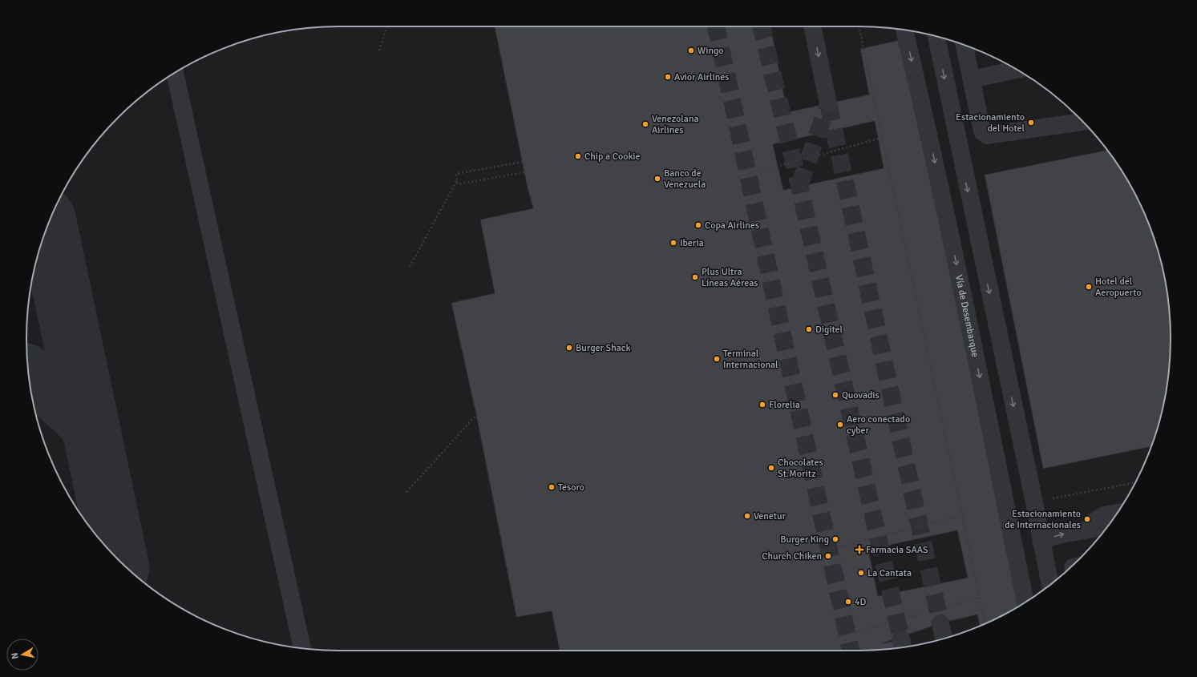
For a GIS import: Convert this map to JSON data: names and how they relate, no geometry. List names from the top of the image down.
{
  "streets": {
    "lane": ["Vía de Desembarque"]
  },
  "places": {
    "other": [
      "Wingo",
      "Avior Airlines",
      "Estacionamiento del Hotel",
      "Venezolana Airlines",
      "Chip a Cookie",
      "Banco de Venezuela",
      "Copa Airlines",
      "Iberia",
      "Plus Ultra Líneas Aéreas",
      "Hotel del Aeropuerto",
      "Digitel",
      "Burger Shack",
      "Terminal Internacional",
      "Quovadis",
      "Florelia",
      "Aero conectado cyber",
      "Chocolates St.Moritz",
      "Tesoro",
      "Venetur",
      "Estacionamiento de Internacionales",
      "Burger King",
      "Church Chiken",
      "La Cantata",
      "4D"
    ],
    "health": ["Farmacia SAAS"]
  },
  "north": "left"
}
